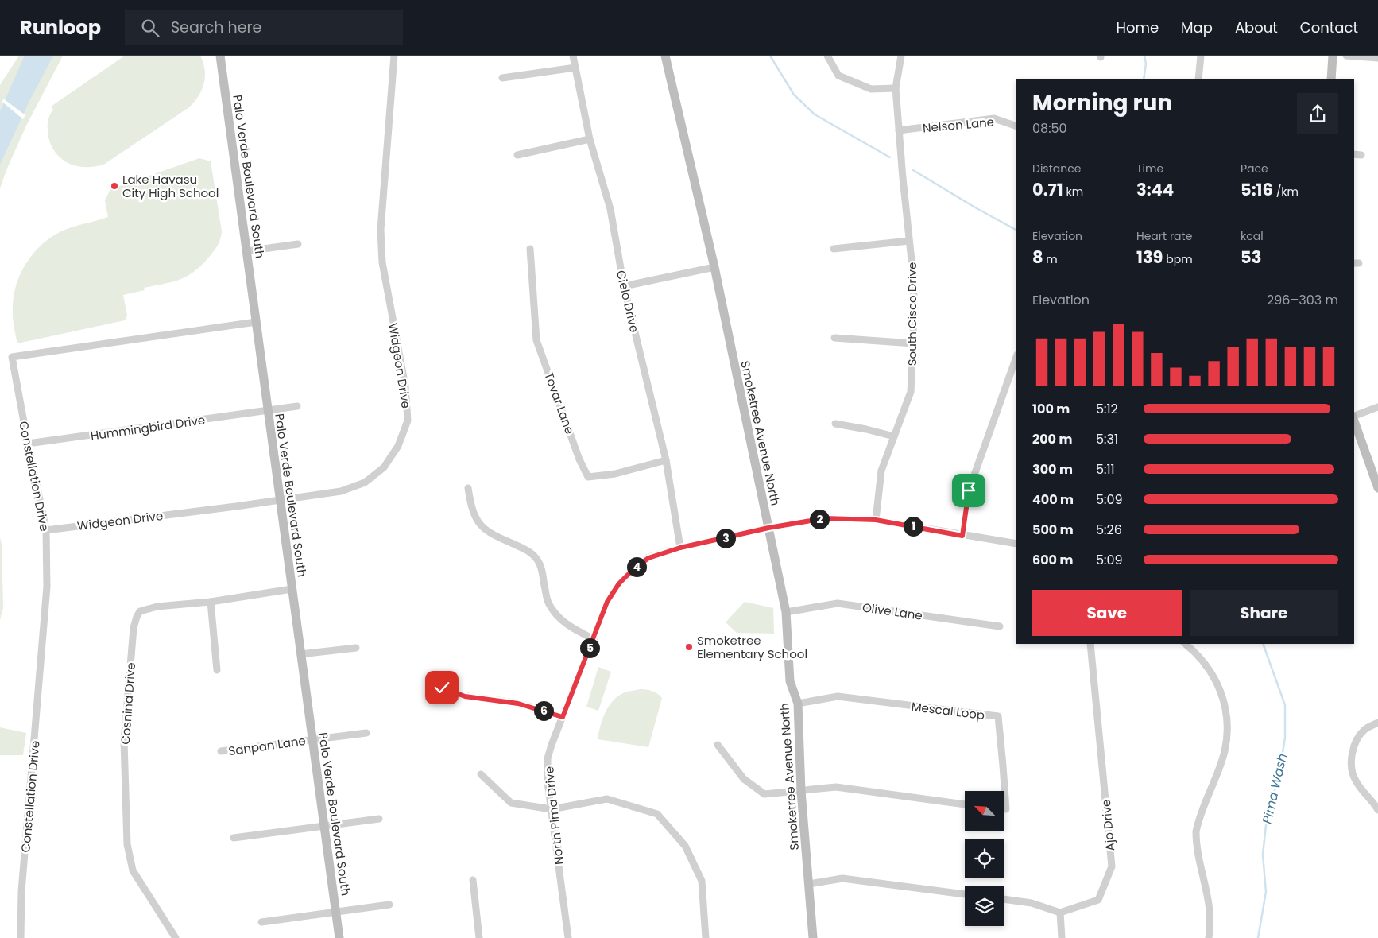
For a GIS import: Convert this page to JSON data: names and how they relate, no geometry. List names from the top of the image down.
{
  "streets": {
    "main road": ["Palo Verde Boulevard South", "Smoketree Avenue North"],
    "street": [
      "Nelson Lane",
      "Cielo Drive",
      "South Cisco Drive",
      "Widgeon Drive",
      "Tovar Lane",
      "Hummingbird Drive",
      "Constellation Drive",
      "Olive Lane",
      "Cosnina Drive",
      "Mescal Loop",
      "Sanpan Lane",
      "North Pima Drive",
      "Ajo Drive"
    ]
  },
  "crossings": [
    ["Nelson Lane", "South Cisco Drive"],
    ["Palo Verde Boulevard South", "Widgeon Drive"],
    ["Palo Verde Boulevard South", "Hummingbird Drive"],
    ["Palo Verde Boulevard South", "Constellation Drive"],
    ["Palo Verde Boulevard South", "Cosnina Drive"],
    ["Palo Verde Boulevard South", "Sanpan Lane"],
    ["Cielo Drive", "Tovar Lane"],
    ["Cielo Drive", "North Pima Drive"],
    ["South Cisco Drive", "North Pima Drive"],
    ["Widgeon Drive", "Constellation Drive"],
    ["Hummingbird Drive", "Constellation Drive"],
    ["Smoketree Avenue North", "Olive Lane"],
    ["Smoketree Avenue North", "Mescal Loop"],
    ["Smoketree Avenue North", "North Pima Drive"]
  ],
  "water": ["Pima Wash"],
  "places": ["Lake Havasu City High School", "Smoketree Elementary School"],
  "north": "top left",
  "page": {
    "header": "Runloop",
    "search": "Search here",
    "nav": [
      "Home",
      "Map",
      "About",
      "Contact"
    ],
    "heading": ["Morning run", "08:50"],
    "stats": [
      ["Distance", "0.71 km"],
      ["Time", "3:44"],
      ["Pace", "5:16 /km"],
      ["Elevation", "8 m"],
      ["Heart rate", "139 bpm"],
      ["kcal", "53"]
    ],
    "chart": ["Elevation", "296–303 m"],
    "list": [
      {
        "name": "100 m",
        "note": "5:12"
      },
      {
        "name": "200 m",
        "note": "5:31"
      },
      {
        "name": "300 m",
        "note": "5:11"
      },
      {
        "name": "400 m",
        "note": "5:09"
      },
      {
        "name": "500 m",
        "note": "5:26"
      },
      {
        "name": "600 m",
        "note": "5:09"
      }
    ],
    "pins": [
      "2",
      "1",
      "3",
      "4",
      "5",
      "6"
    ],
    "buttons": ["Save", "Share"]
  }
}
